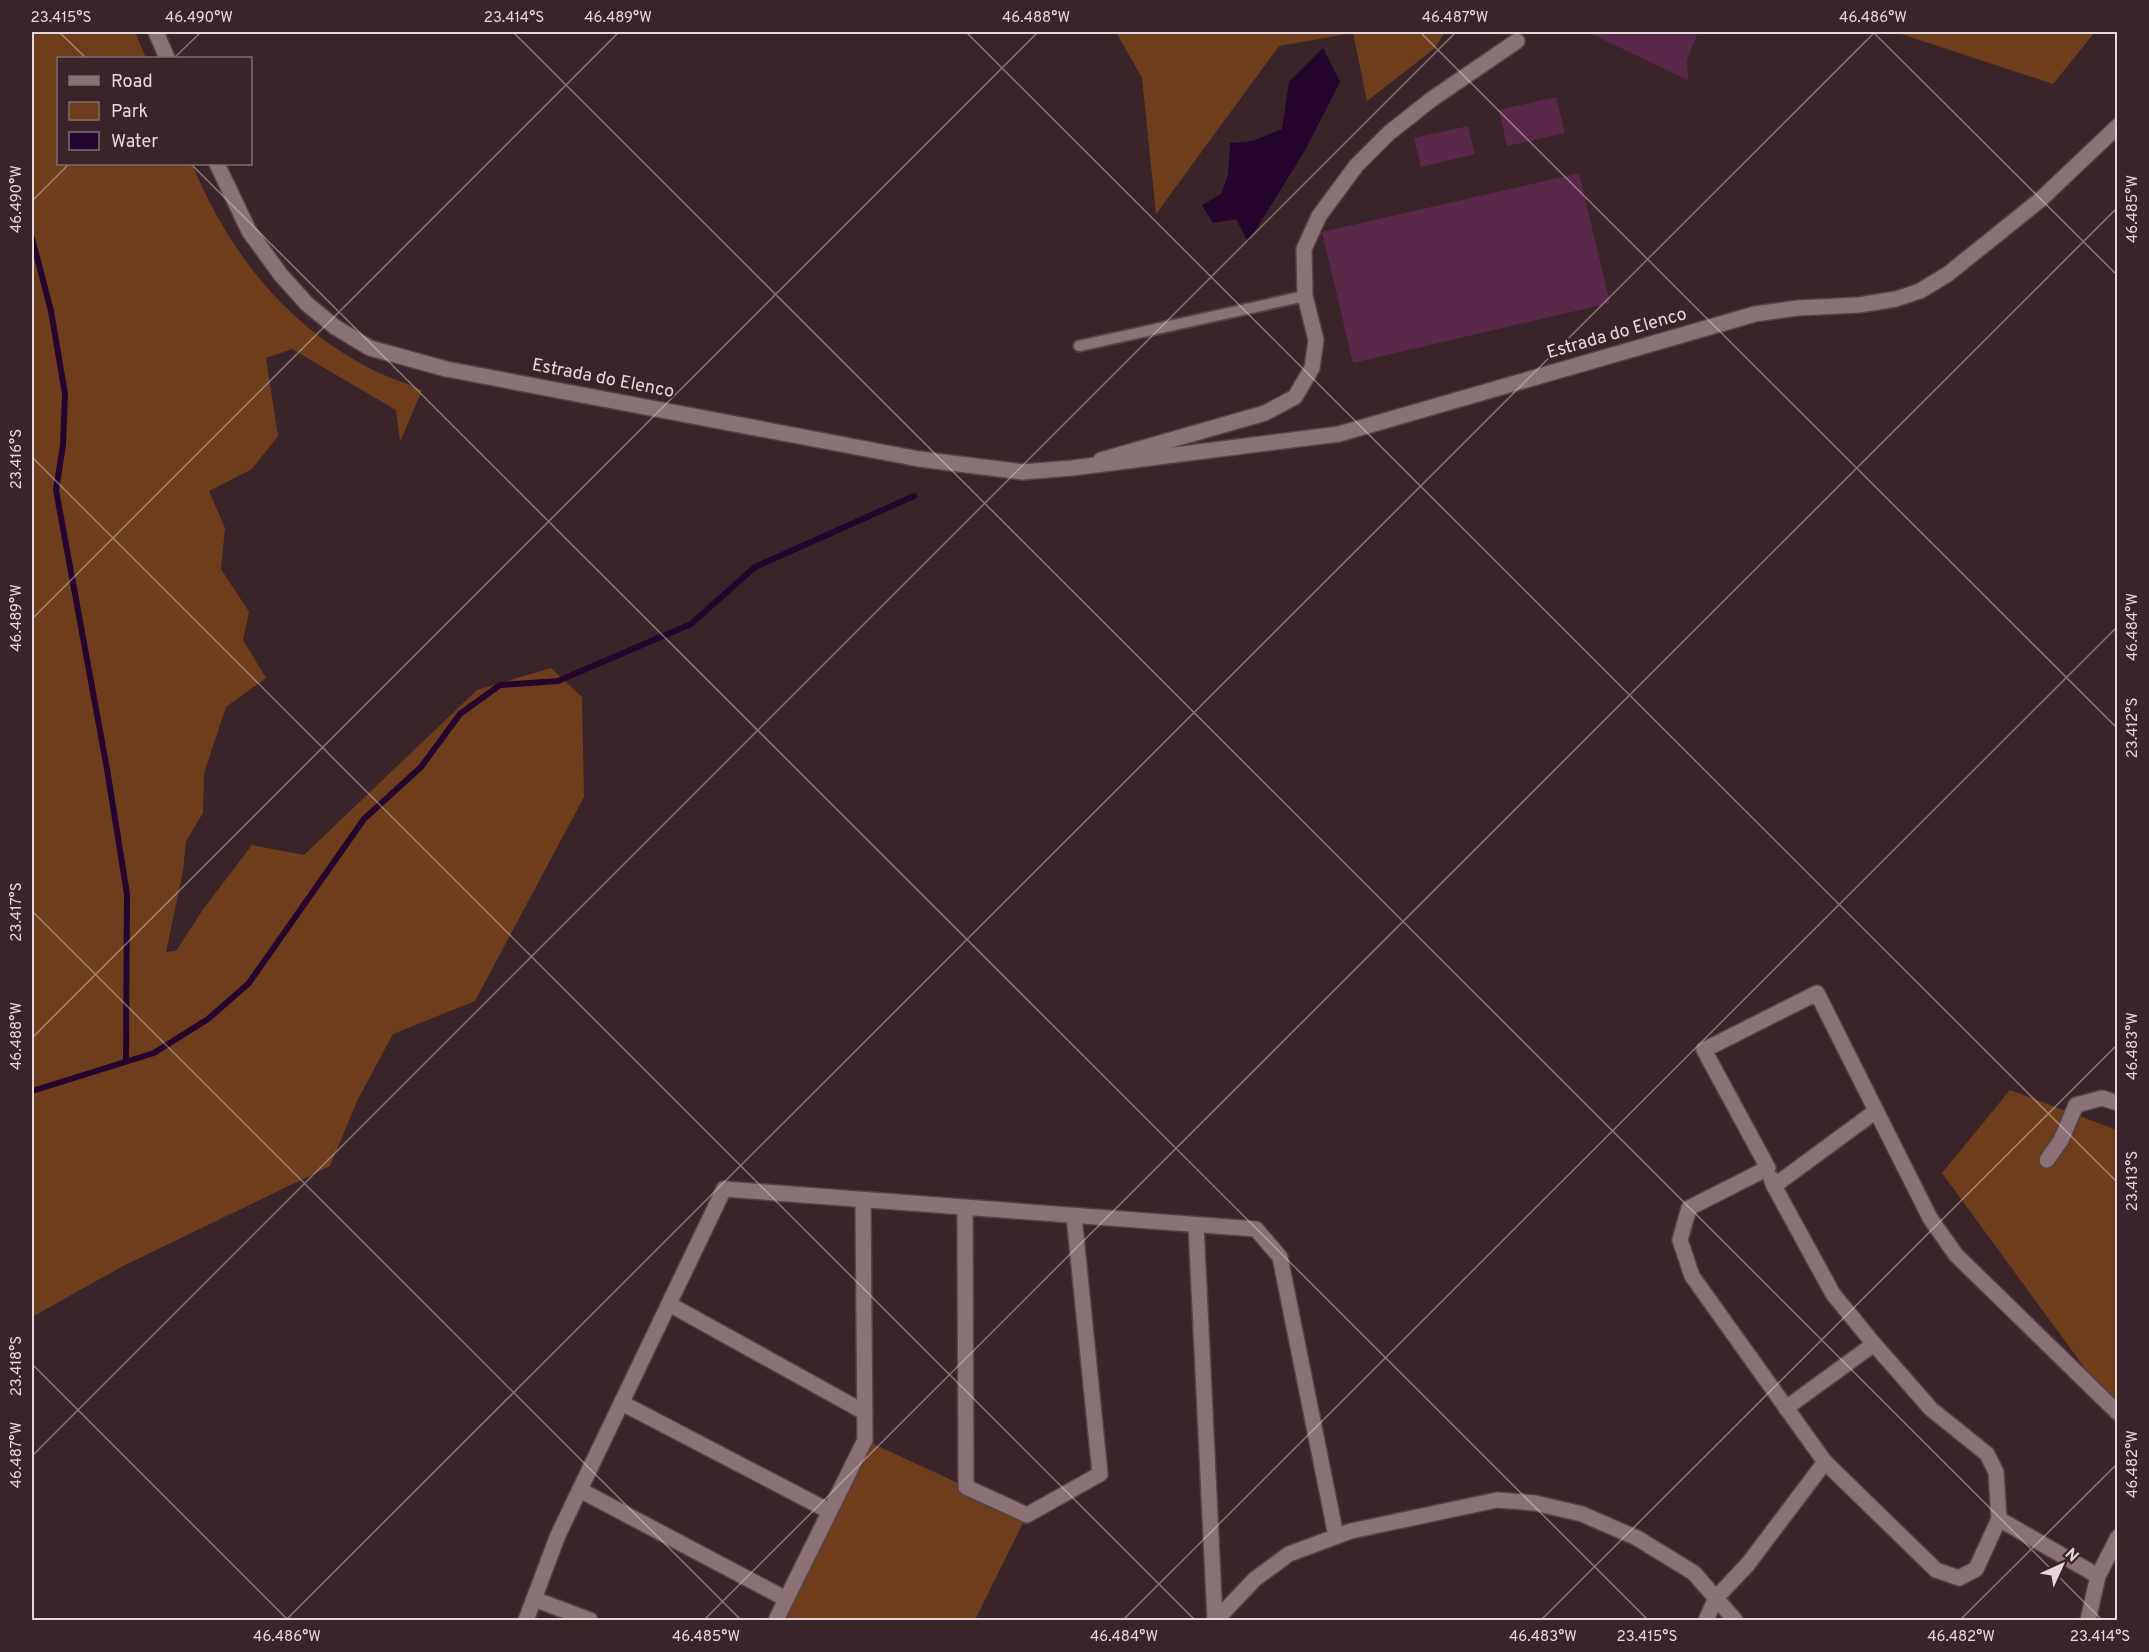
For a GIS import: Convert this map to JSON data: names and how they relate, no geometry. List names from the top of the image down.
{
  "streets": {
    "street": ["Estrada do Elenco"]
  },
  "legend": ["Road", "Park", "Water"],
  "north": "top right",
  "coordinates": [
    "23.415°S",
    "46.490°W",
    "23.414°S",
    "46.489°W",
    "46.488°W",
    "46.487°W",
    "46.486°W",
    "46.485°W",
    "23.416°S",
    "46.484°W",
    "23.412°S",
    "23.417°S",
    "46.483°W",
    "23.413°S",
    "23.418°S",
    "46.482°W"
  ]
}
